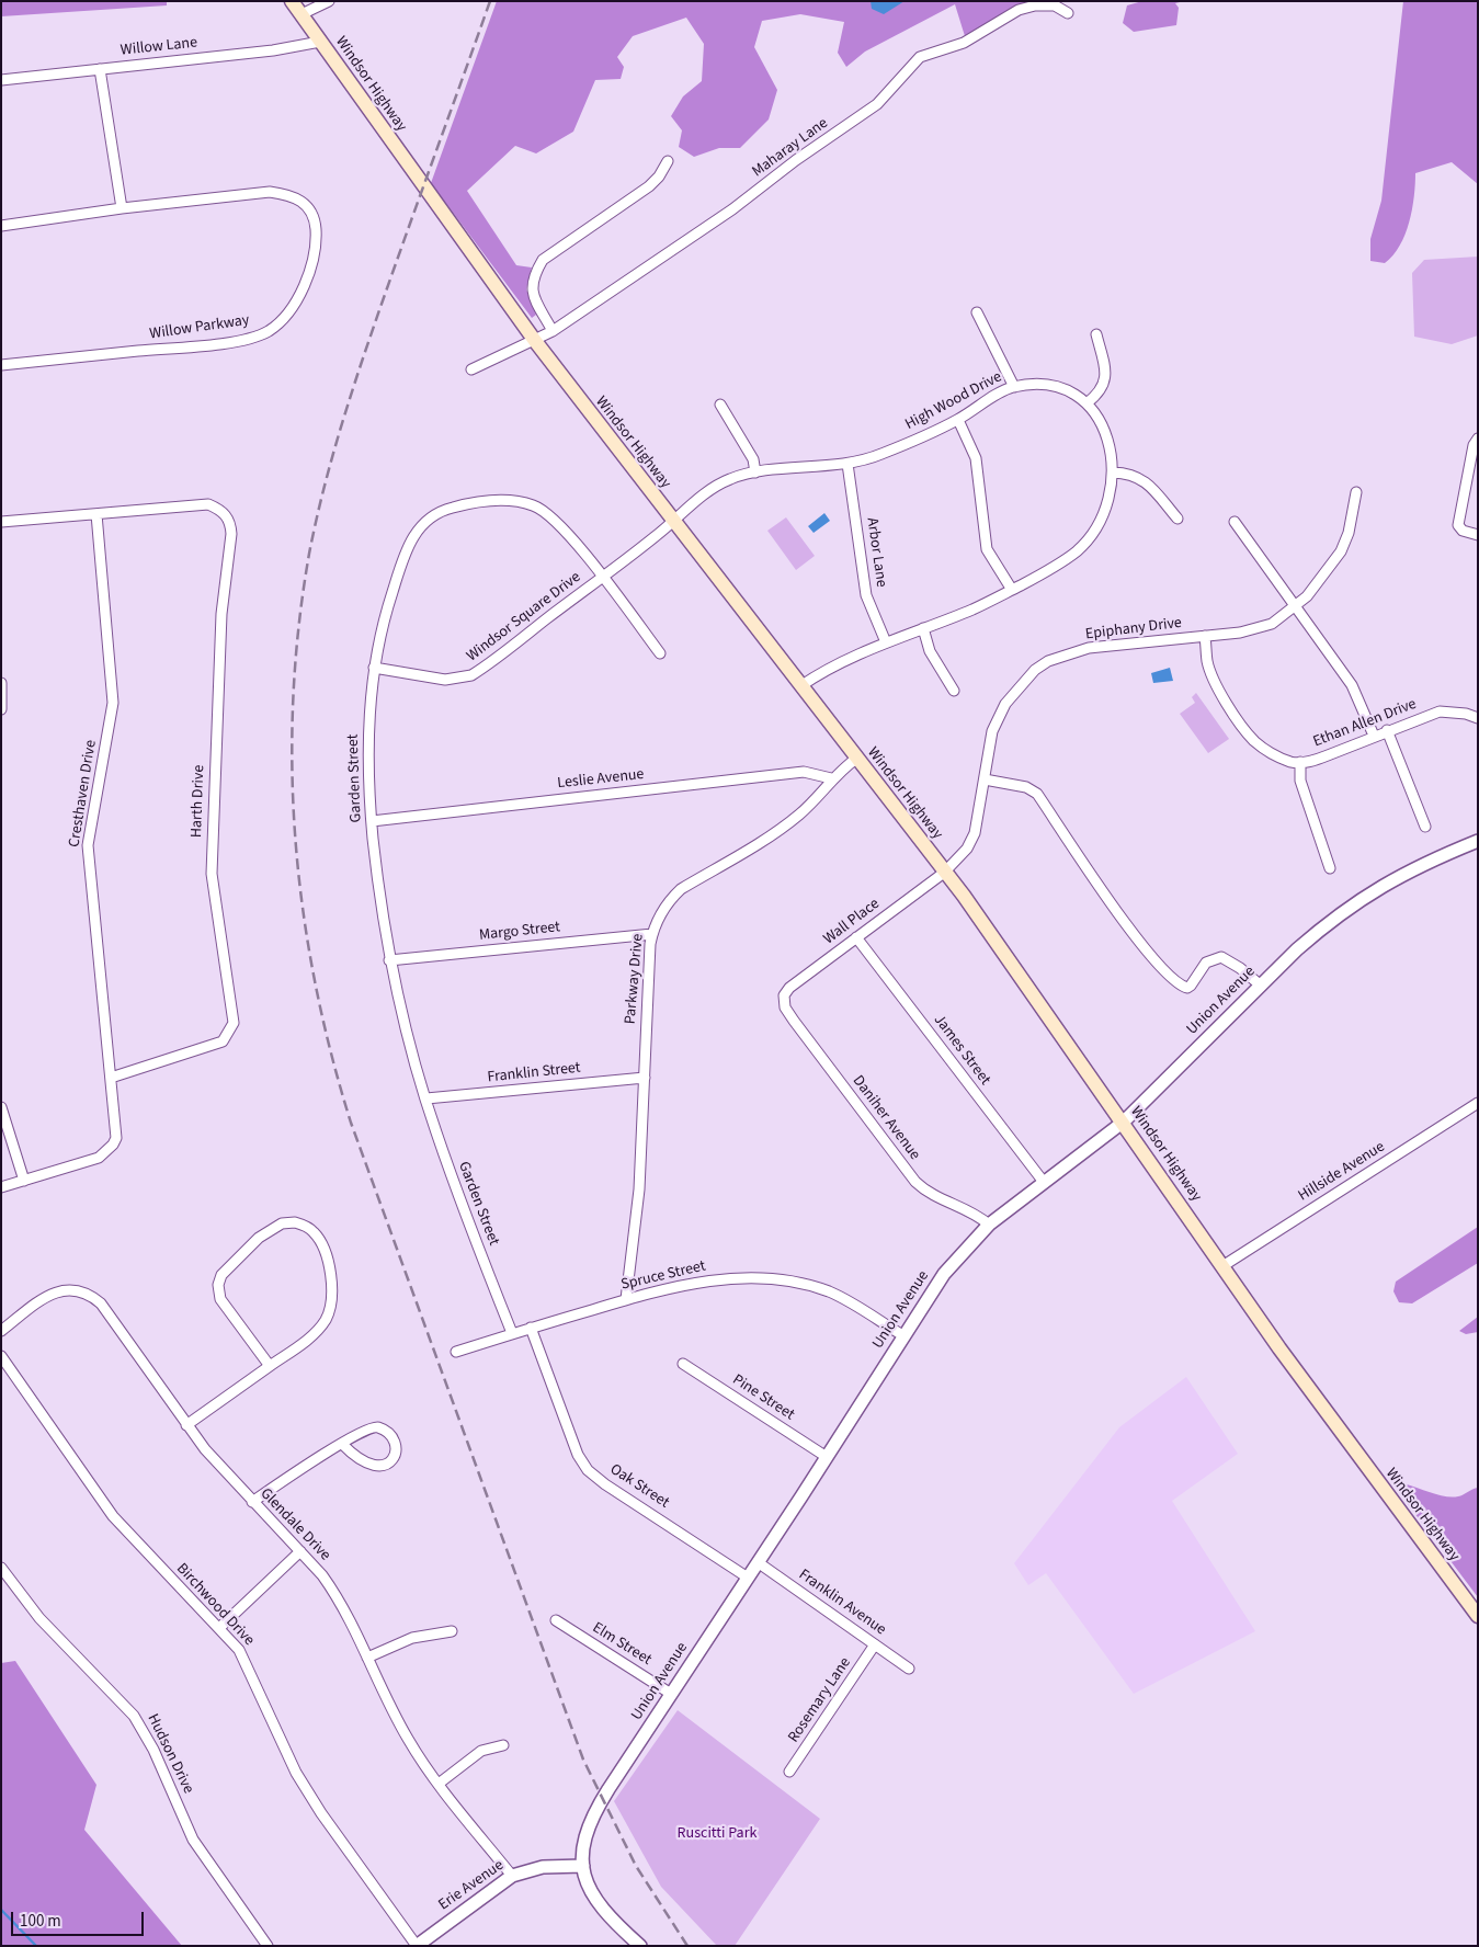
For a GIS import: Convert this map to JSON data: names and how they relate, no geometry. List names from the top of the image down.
{
  "streets": {
    "main road": ["Windsor Highway"],
    "street": [
      "Willow Lane",
      "Maharay Lane",
      "Willow Parkway",
      "High Wood Drive",
      "Arbor Lane",
      "Windsor Square Drive",
      "Epiphany Drive",
      "Ethan Allen Drive",
      "Garden Street",
      "Leslie Avenue",
      "Cresthaven Drive",
      "Harth Drive",
      "Wall Place",
      "Margo Street",
      "Parkway Drive",
      "Union Avenue",
      "James Street",
      "Franklin Street",
      "Daniher Avenue",
      "Hillside Avenue",
      "Spruce Street",
      "Pine Street",
      "Oak Street",
      "Glendale Drive",
      "Franklin Avenue",
      "Birchwood Drive",
      "Elm Street",
      "Rosemary Lane",
      "Hudson Drive",
      "Erie Avenue"
    ]
  },
  "crossings": [
    ["Willow Lane", "Windsor Highway"],
    ["Windsor Highway", "Maharay Lane"],
    ["Windsor Highway", "High Wood Drive"],
    ["Windsor Highway", "Windsor Square Drive"],
    ["Windsor Highway", "Epiphany Drive"],
    ["Windsor Highway", "Wall Place"],
    ["Windsor Highway", "Parkway Drive"],
    ["Windsor Highway", "Union Avenue"],
    ["Windsor Highway", "Hillside Avenue"],
    ["High Wood Drive", "Arbor Lane"],
    ["High Wood Drive", "Windsor Square Drive"],
    ["Windsor Square Drive", "Garden Street"],
    ["Epiphany Drive", "Ethan Allen Drive"],
    ["Epiphany Drive", "Wall Place"],
    ["Garden Street", "Leslie Avenue"],
    ["Garden Street", "Margo Street"],
    ["Garden Street", "Franklin Street"],
    ["Garden Street", "Spruce Street"],
    ["Leslie Avenue", "Parkway Drive"],
    ["Cresthaven Drive", "Harth Drive"],
    ["Wall Place", "James Street"],
    ["Wall Place", "Daniher Avenue"],
    ["Margo Street", "Parkway Drive"],
    ["Parkway Drive", "Franklin Street"],
    ["Parkway Drive", "Spruce Street"],
    ["Union Avenue", "James Street"],
    ["Union Avenue", "Daniher Avenue"],
    ["Union Avenue", "Spruce Street"],
    ["Union Avenue", "Pine Street"],
    ["Union Avenue", "Oak Street"],
    ["Union Avenue", "Franklin Avenue"],
    ["Union Avenue", "Elm Street"],
    ["Union Avenue", "Erie Avenue"],
    ["Spruce Street", "Oak Street"],
    ["Glendale Drive", "Erie Avenue"],
    ["Franklin Avenue", "Rosemary Lane"],
    ["Birchwood Drive", "Erie Avenue"]
  ],
  "parks": ["Ruscitti Park"],
  "scale_bar": "100 m"
}
